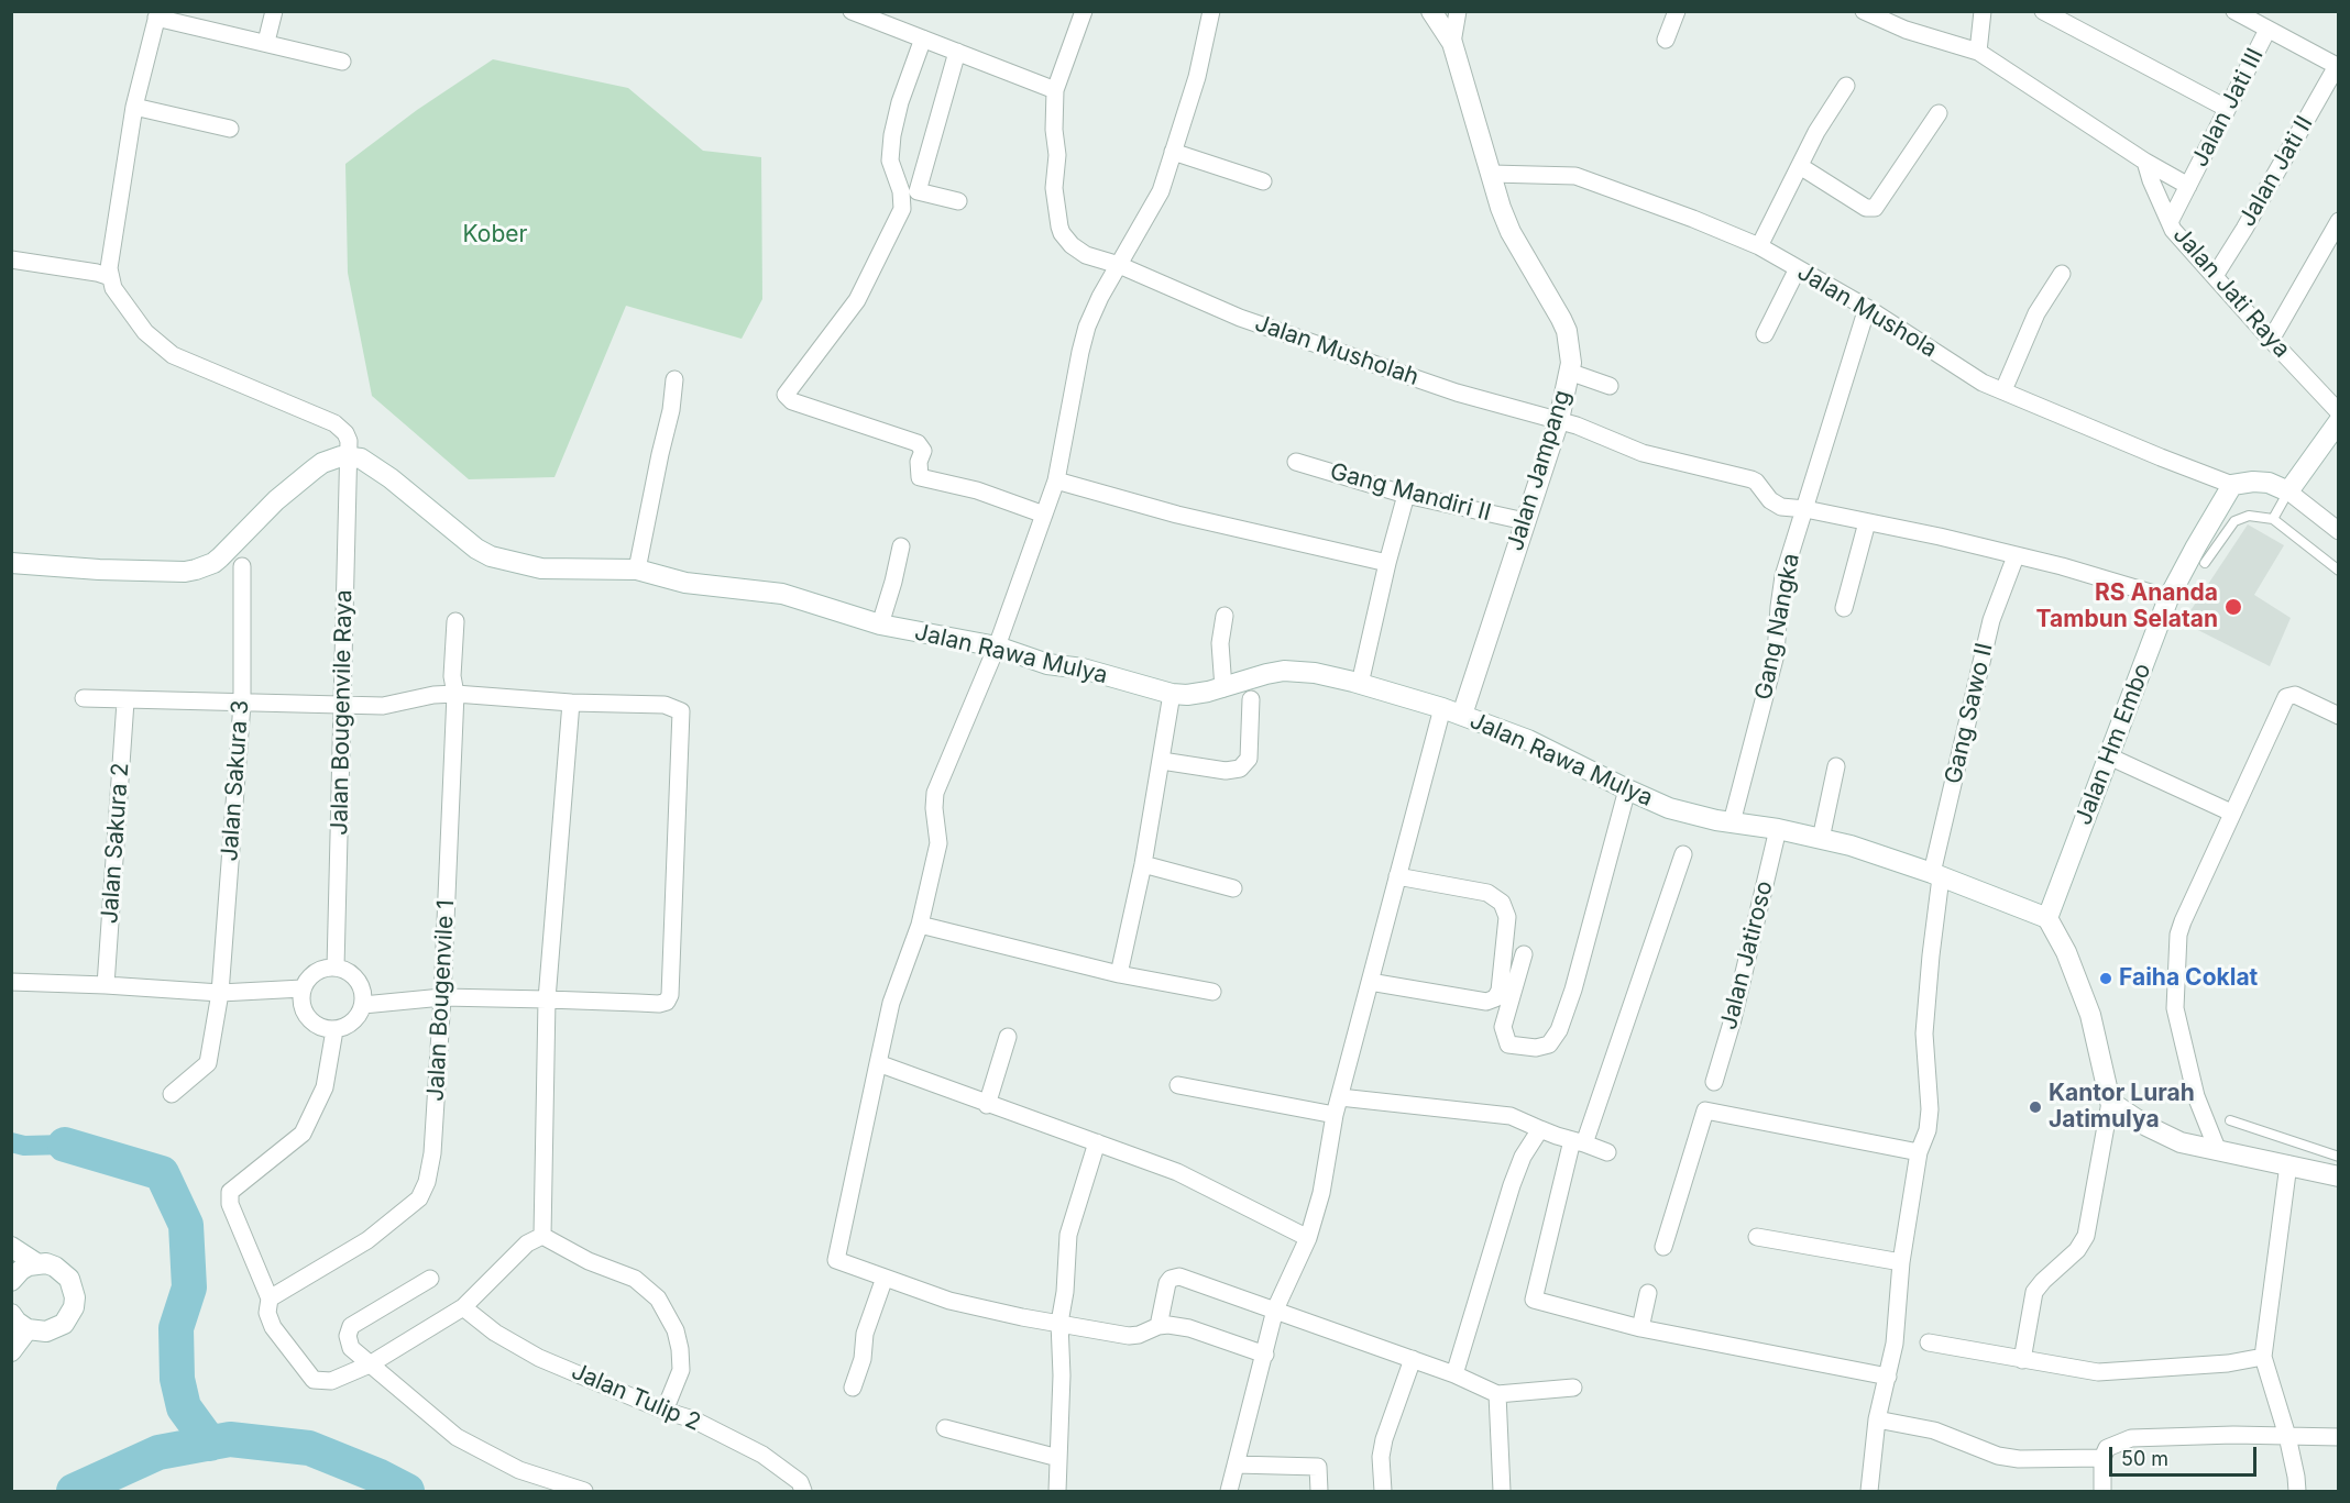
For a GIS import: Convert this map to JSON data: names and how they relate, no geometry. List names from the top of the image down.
{
  "streets": {
    "main road": ["Jalan Jampang", "Jalan Rawa Mulya", "Jalan Hm Embo"],
    "street": [
      "Jalan Jati III",
      "Jalan Jati II",
      "Jalan Jati Raya",
      "Jalan Mushola",
      "Jalan Musholah",
      "Gang Mandiri II",
      "Gang Nangka",
      "Jalan Bougenvile Raya",
      "Gang Sawo II",
      "Jalan Sakura 3",
      "Jalan Sakura 2",
      "Jalan Jatiroso",
      "Jalan Bougenvile 1",
      "Jalan Tulip 2"
    ]
  },
  "crossings": [
    ["Jalan Jati III", "Jalan Jati Raya"],
    ["Jalan Jati II", "Jalan Jati Raya"],
    ["Jalan Mushola", "Jalan Jampang"],
    ["Jalan Mushola", "Gang Nangka"],
    ["Jalan Mushola", "Jalan Hm Embo"],
    ["Jalan Musholah", "Jalan Jampang"],
    ["Jalan Musholah", "Gang Nangka"],
    ["Jalan Musholah", "Gang Sawo II"],
    ["Jalan Musholah", "Jalan Hm Embo"],
    ["Jalan Jampang", "Gang Mandiri II"],
    ["Jalan Jampang", "Jalan Rawa Mulya"],
    ["Gang Nangka", "Jalan Rawa Mulya"],
    ["Jalan Rawa Mulya", "Jalan Bougenvile Raya"],
    ["Jalan Rawa Mulya", "Gang Sawo II"],
    ["Jalan Rawa Mulya", "Jalan Hm Embo"],
    ["Jalan Rawa Mulya", "Jalan Jatiroso"]
  ],
  "parks": ["Kober"],
  "places": ["RS Ananda Tambun Selatan", "Faiha Coklat", "Kantor Lurah Jatimulya"],
  "scale_bar": "50 m"
}
